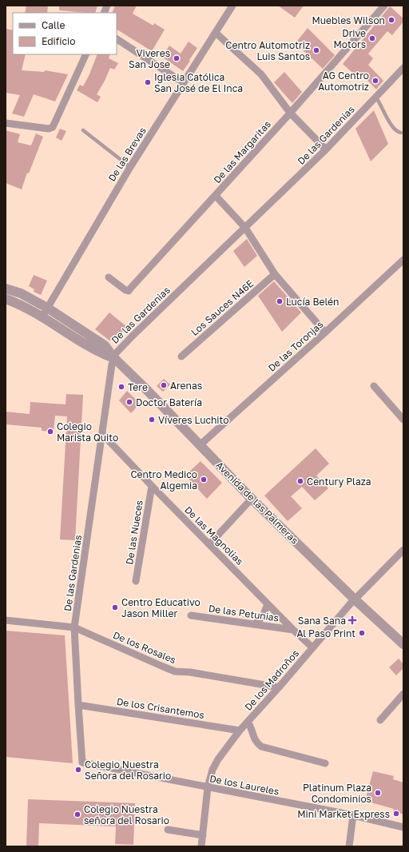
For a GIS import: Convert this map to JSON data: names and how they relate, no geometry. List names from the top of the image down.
{
  "streets": {
    "street": [
      "De las Gardenias",
      "De las Margaritas",
      "De las Brevas",
      "Los Sauces N46E",
      "De las Toronjas",
      "Avenida de las Palmeras",
      "De las Nueces",
      "De las Magnolias",
      "De las Petunias",
      "De los Rosales",
      "De los Madroños",
      "De los Crisantemos",
      "De los Laureles"
    ]
  },
  "crossings": [
    ["De las Gardenias", "Avenida de las Palmeras"],
    ["De las Gardenias", "De las Magnolias"],
    ["De las Gardenias", "De los Rosales"],
    ["De las Gardenias", "De los Crisantemos"],
    ["De las Gardenias", "De los Laureles"],
    ["De las Brevas", "Avenida de las Palmeras"],
    ["De las Toronjas", "Avenida de las Palmeras"],
    ["Avenida de las Palmeras", "De los Madroños"],
    ["De las Nueces", "De las Magnolias"],
    ["De las Magnolias", "De las Petunias"],
    ["De las Magnolias", "De los Madroños"],
    ["De los Rosales", "De los Madroños"],
    ["De los Madroños", "De los Crisantemos"],
    ["De los Madroños", "De los Laureles"]
  ],
  "places": {
    "other": [
      "Muebles Wilson",
      "Drive Motors",
      "Centro Automotriz Luis Santos",
      "Viveres San Jose",
      "AG Centro Automotriz",
      "Iglesia Católica San José de El Inca",
      "Lucía Belén",
      "Arenas",
      "Tere",
      "Doctor Batería",
      "Víveres Luchito",
      "Colegio Marista Quito",
      "Centro Medico Algemia",
      "Century Plaza",
      "Centro Educativo Jason Miller",
      "Al Paso Print",
      "Colegio Nuestra Señora del Rosario",
      "Platinum Plaza Condominios",
      "Mini Market Express",
      "Colegio Nuestra señora del Rosario"
    ],
    "health": ["Sana Sana"]
  },
  "legend": ["Calle", "Edificio"]
}
